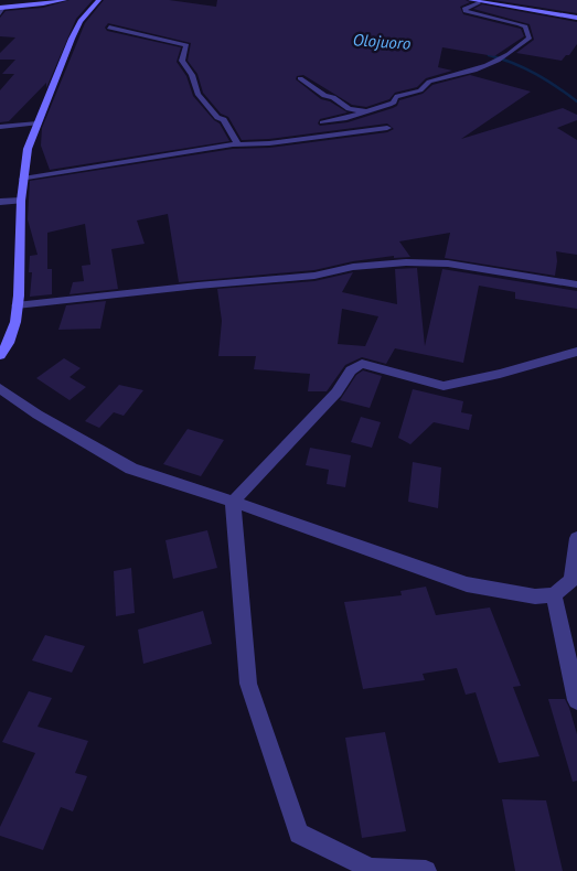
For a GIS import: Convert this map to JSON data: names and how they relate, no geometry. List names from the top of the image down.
{
  "water": ["Olojuoro"]
}
